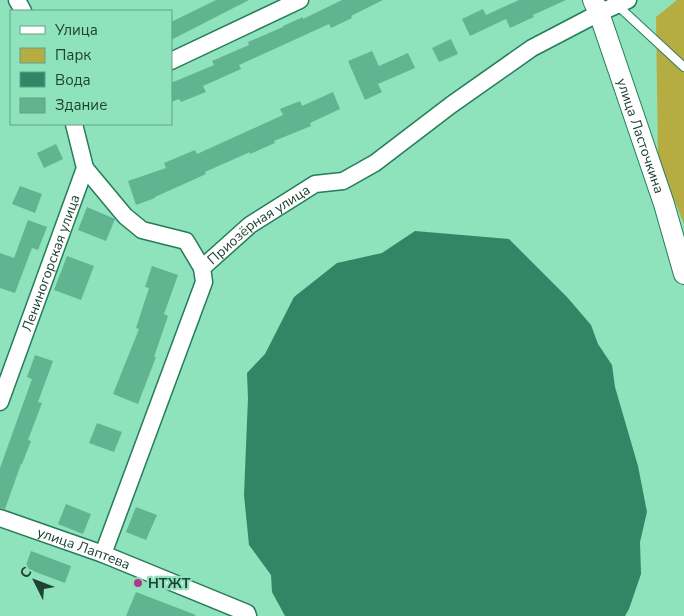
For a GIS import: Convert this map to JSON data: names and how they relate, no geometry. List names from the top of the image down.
{
  "streets": {
    "street": [
      "улица Ласточкина",
      "Приозёрная улица",
      "Лениногорская улица",
      "улица Лаптева"
    ]
  },
  "crossings": [
    ["улица Ласточкина", "Приозёрная улица"],
    ["Приозёрная улица", "улица Лаптева"]
  ],
  "places": ["НТЖТ"],
  "legend": [
    "Улица",
    "Парк",
    "Вода",
    "Здание"
  ],
  "north": "top left"
}
